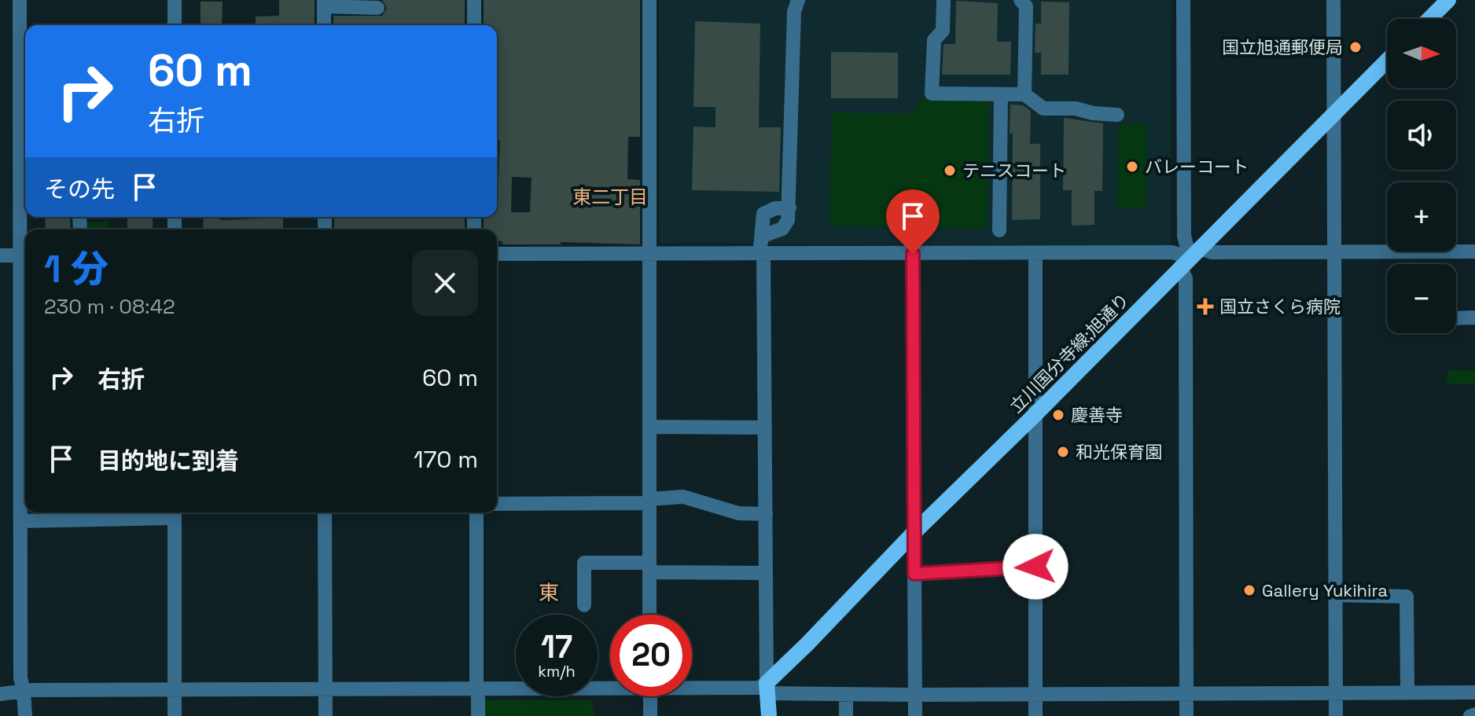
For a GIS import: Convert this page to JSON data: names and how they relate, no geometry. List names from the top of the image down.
{
  "streets": {
    "main road": ["立川国分寺線;旭通り"]
  },
  "districts": ["東二丁目", "東"],
  "places": {
    "other": [
      "国立旭通郵便局",
      "バレーコート",
      "テニスコート",
      "慶善寺",
      "和光保育園",
      "Gallery Yukihira"
    ],
    "health": ["国立さくら病院"]
  },
  "north": "right",
  "page": {
    "map_buttons": ["+", "−"],
    "turn": ["60 m", "右折"],
    "then": "その先",
    "heading": ["1 分", "230 m · 08:42"],
    "list": [
      {
        "name": "右折",
        "value": "60 m"
      },
      {
        "name": "目的地に到着",
        "value": "170 m"
      }
    ],
    "speed": "17 km/h",
    "limit": "20"
  }
}
